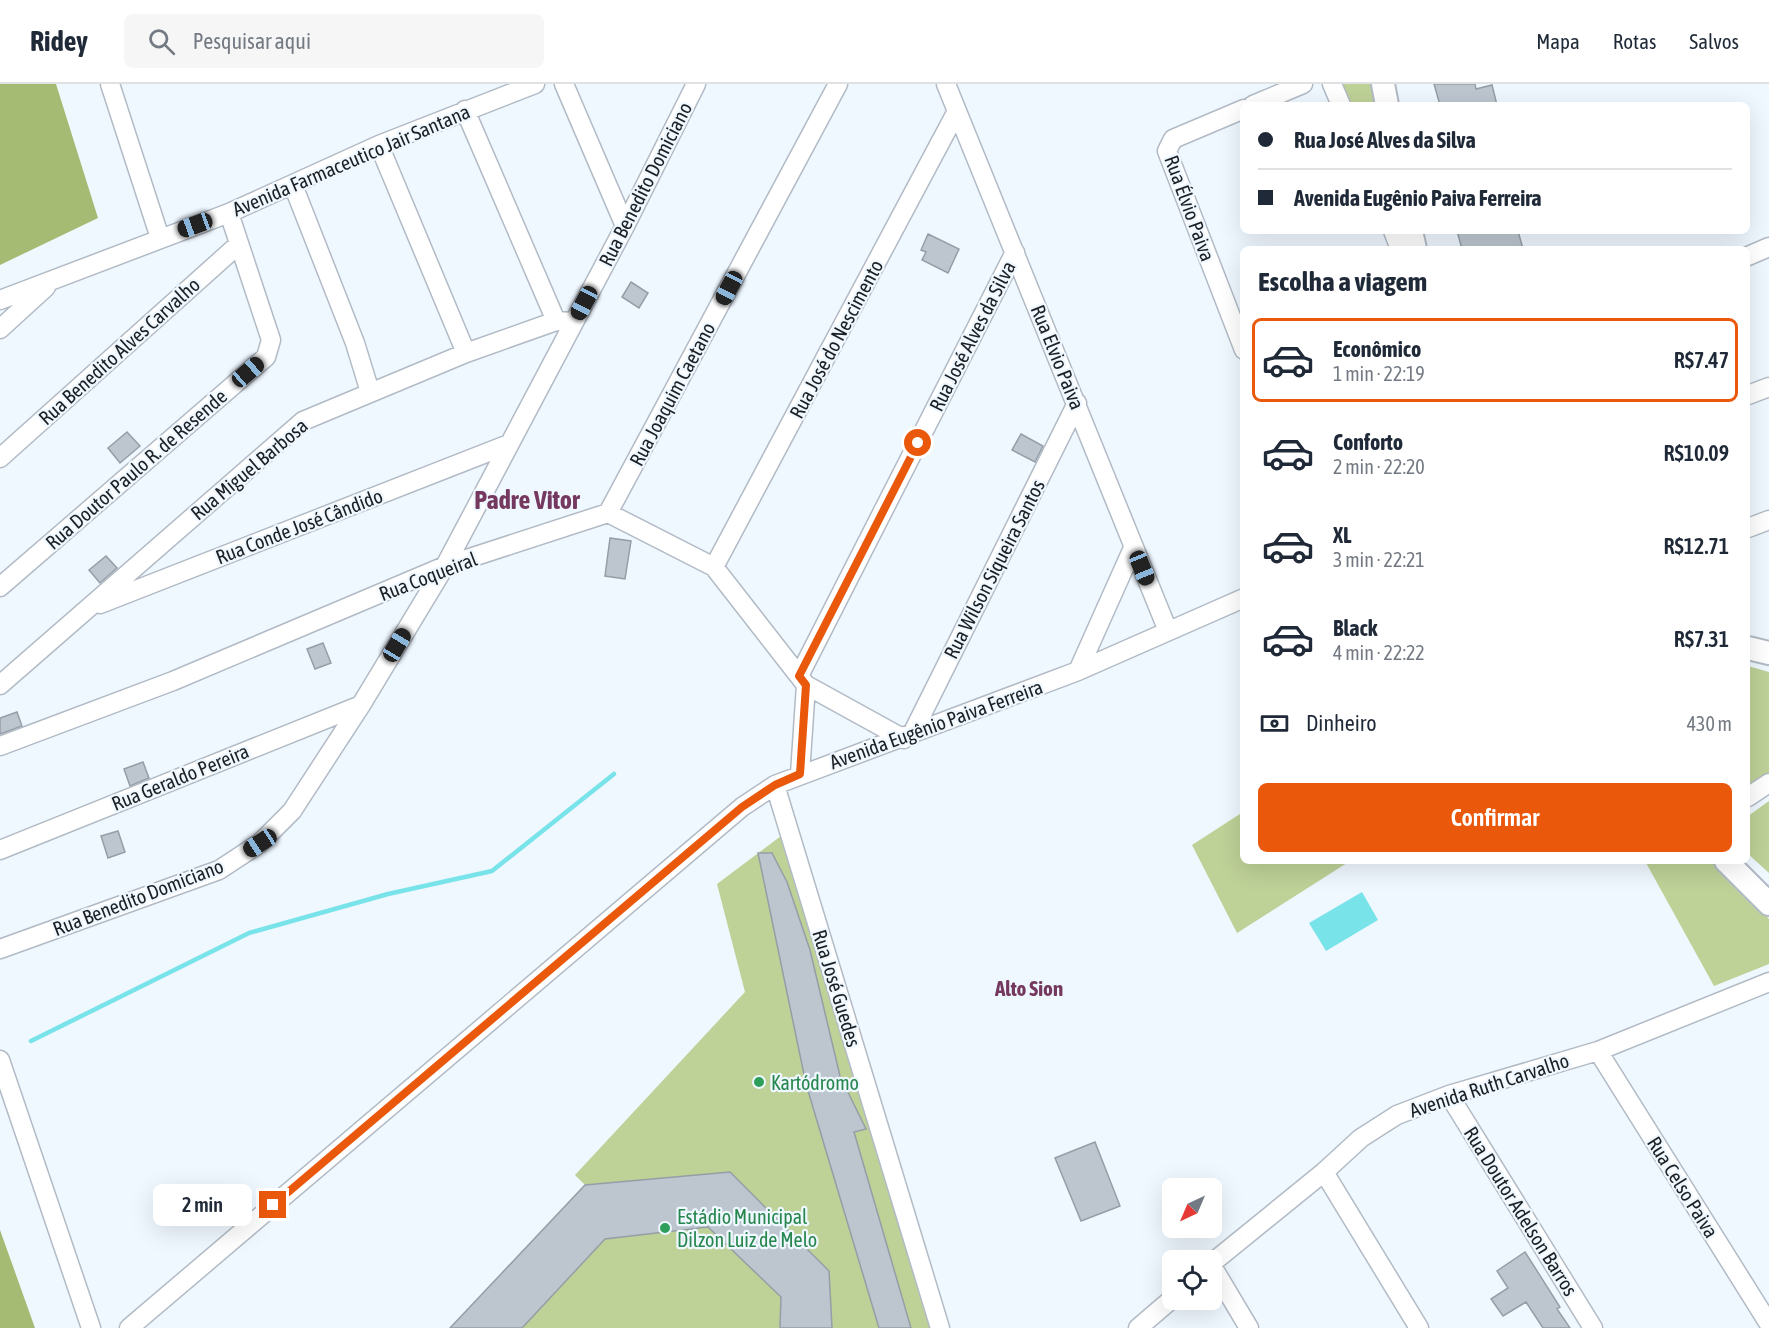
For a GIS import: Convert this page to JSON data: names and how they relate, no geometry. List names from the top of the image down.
{
  "streets": {
    "street": [
      "Avenida Farmaceutico Jair Santana",
      "Rua Benedito Domiciano",
      "Rua Élvio Paiva",
      "Rua José Alves da Silva",
      "Rua José do Nescimento",
      "Rua Benedito Alves Carvalho",
      "Rua Elvio Paiva",
      "Rua Joaquim Caetano",
      "Rua Doutor Paulo R. de Resende",
      "Rua Miguel Barbosa",
      "Rua Conde José Cândido",
      "Rua Wilson Siqueira Santos",
      "Rua Coqueiral",
      "Avenida Eugênio Paiva Ferreira",
      "Rua Geraldo Pereira",
      "Rua José Guedes",
      "Avenida Ruth Carvalho",
      "Rua Celso Paiva",
      "Rua Doutor Adelson Barros"
    ]
  },
  "crossings": [
    ["Avenida Farmaceutico Jair Santana", "Rua Doutor Paulo R. de Resende"],
    ["Rua Benedito Domiciano", "Rua Miguel Barbosa"],
    ["Rua Benedito Domiciano", "Rua Conde José Cândido"],
    ["Rua Benedito Domiciano", "Rua Coqueiral"],
    ["Rua Benedito Domiciano", "Rua Geraldo Pereira"],
    ["Rua José Alves da Silva", "Rua Elvio Paiva"],
    ["Rua José do Nescimento", "Rua Elvio Paiva"],
    ["Rua Benedito Alves Carvalho", "Rua Doutor Paulo R. de Resende"],
    ["Rua Elvio Paiva", "Rua Wilson Siqueira Santos"],
    ["Rua Elvio Paiva", "Avenida Eugênio Paiva Ferreira"],
    ["Rua Joaquim Caetano", "Rua Coqueiral"],
    ["Rua Miguel Barbosa", "Rua Conde José Cândido"],
    ["Rua Wilson Siqueira Santos", "Avenida Eugênio Paiva Ferreira"],
    ["Avenida Eugênio Paiva Ferreira", "Rua José Guedes"],
    ["Avenida Ruth Carvalho", "Rua Celso Paiva"],
    ["Avenida Ruth Carvalho", "Rua Doutor Adelson Barros"]
  ],
  "districts": ["Padre Vitor", "Alto Sion"],
  "places": ["Kartódromo", "Estádio Municipal Dilzon Luiz de Melo"],
  "north": "bottom left",
  "page": {
    "header": "Ridey",
    "search": "Pesquisar aqui",
    "nav": ["Mapa", "Rotas", "Salvos"],
    "banner": ["Rua José Alves da Silva", "Avenida Eugênio Paiva Ferreira"],
    "heading": "Escolha a viagem",
    "list": [
      {
        "name": "Econômico",
        "note": "1 min · 22:19",
        "value": "R$7.47"
      },
      {
        "name": "Conforto",
        "note": "2 min · 22:20",
        "value": "R$10.09"
      },
      {
        "name": "XL",
        "note": "3 min · 22:21",
        "value": "R$12.71"
      },
      {
        "name": "Black",
        "note": "4 min · 22:22",
        "value": "R$7.31"
      }
    ],
    "pay": ["Dinheiro", "430 m"],
    "buttons": "Confirmar",
    "bubble": "2 min"
  }
}
